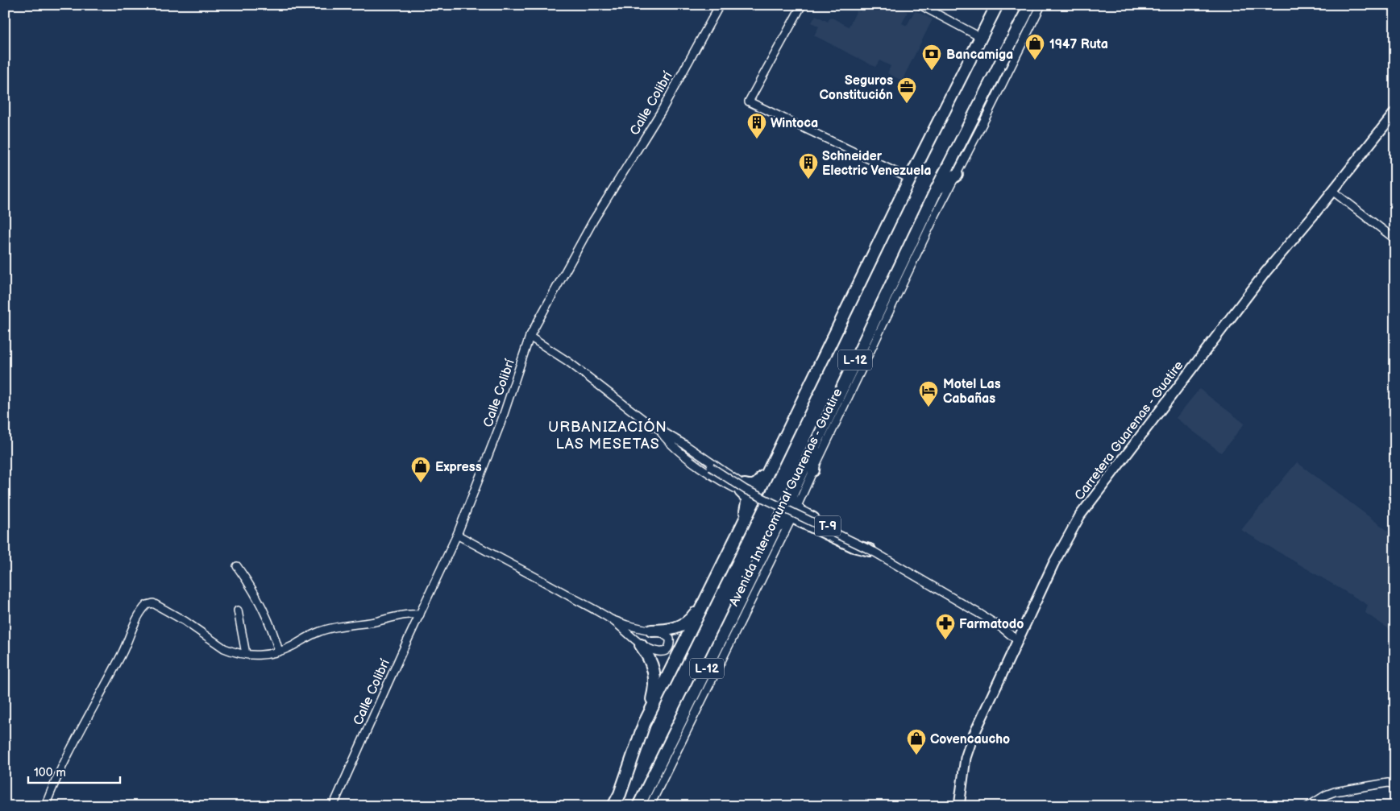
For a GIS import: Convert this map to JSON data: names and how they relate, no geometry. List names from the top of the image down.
{
  "streets": {
    "highway": ["L-12", "Avenida Intercomunal Guarenas - Guatire", "T-9"],
    "main road": ["Carretera Guarenas - Guatire"],
    "street": ["Calle Colibrí"]
  },
  "crossings": [
    ["Avenida Intercomunal Guarenas - Guatire", "T-9"]
  ],
  "districts": ["URBANIZACIÓN LAS MESETAS"],
  "places": {
    "shop": ["1947 Ruta", "Express", "Covencaucho"],
    "bank": ["Bancamiga"],
    "office": ["Seguros Constitución"],
    "building": ["Wintoca", "Schneider Electric Venezuela"],
    "hotel": ["Motel Las Cabañas"],
    "pharmacy": ["Farmatodo"]
  },
  "scale_bar": "100 m"
}
